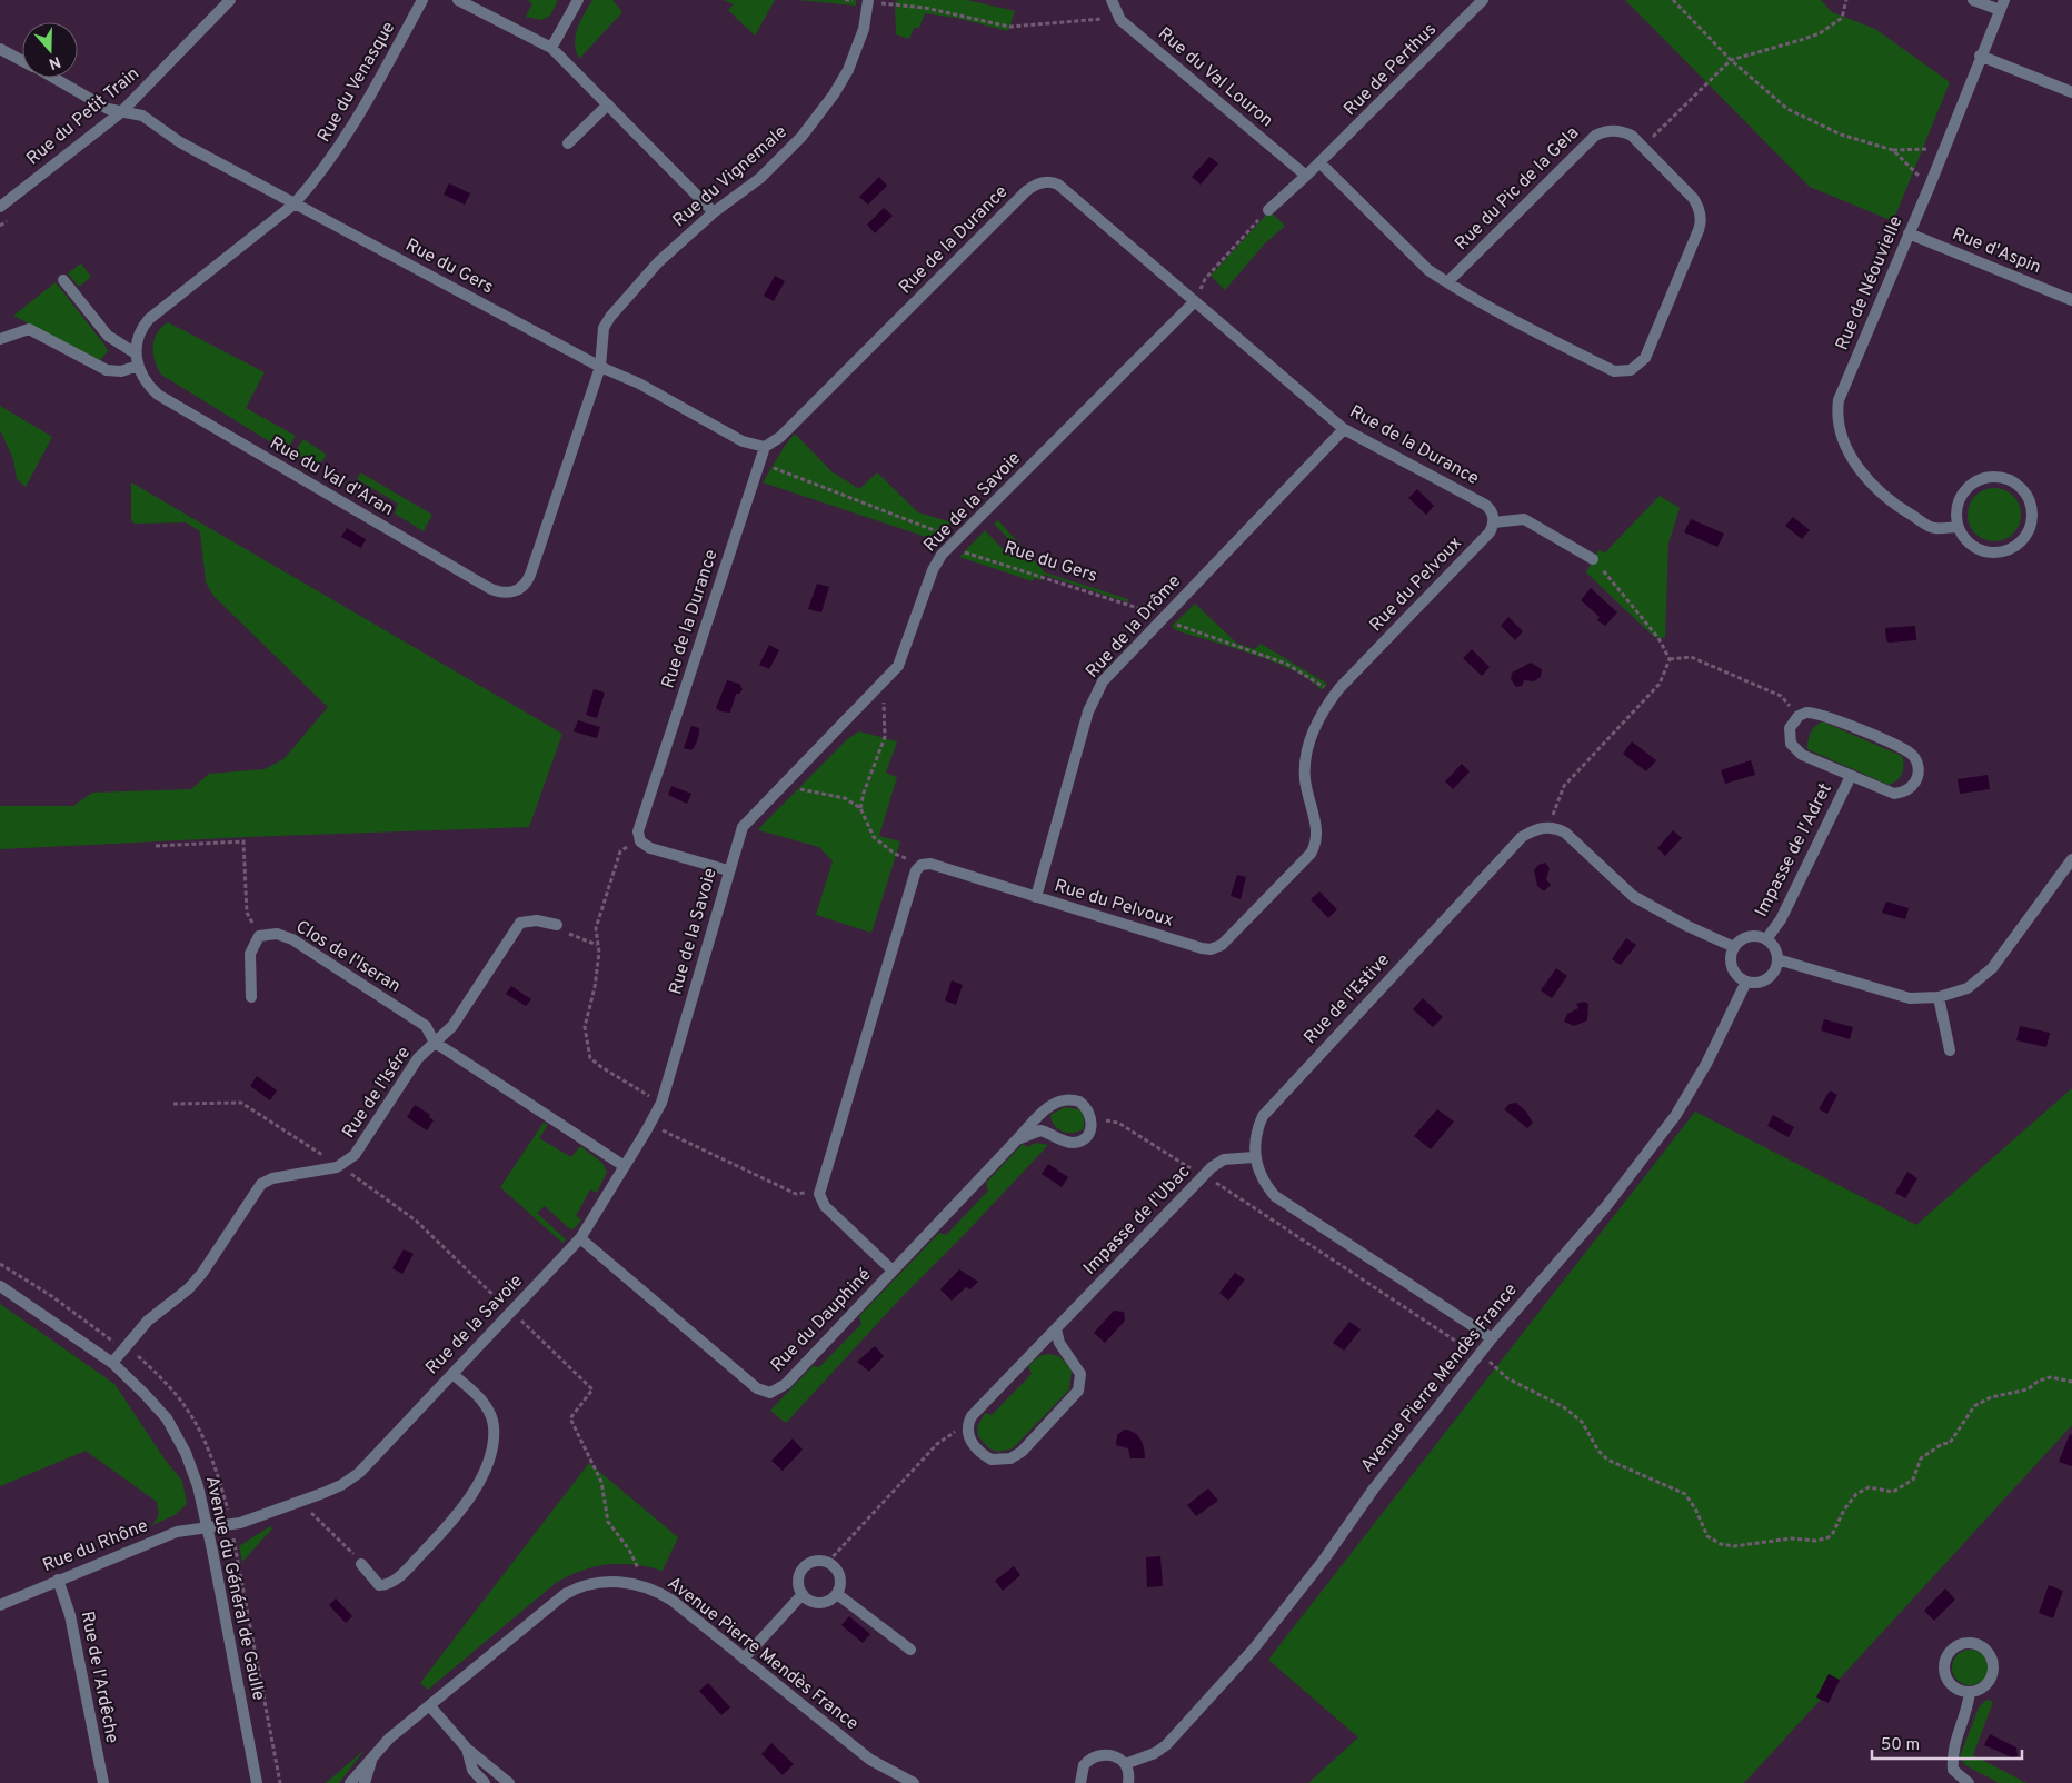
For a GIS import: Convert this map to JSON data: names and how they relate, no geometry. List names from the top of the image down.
{
  "streets": {
    "street": [
      "Rue de Perthus",
      "Rue du Val Louron",
      "Rue du Venasque",
      "Rue du Petit Train",
      "Rue du Vignemale",
      "Rue du Pic de la Gela",
      "Rue de la Durance",
      "Rue d'Aspin",
      "Rue du Gers",
      "Rue de Néouvielle",
      "Rue du Val d'Aran",
      "Rue de la Savoie",
      "Rue du Pelvoux",
      "Rue de la Drôme",
      "Impasse de l'Adret",
      "Clos de l'Iseran",
      "Rue de l'Estive",
      "Rue de l'Isére",
      "Impasse de l'Ubac",
      "Rue du Dauphiné",
      "Avenue Pierre Mendès France",
      "Rue du Rhône",
      "Avenue du Général de Gaulle",
      "Rue de l'Ardêche"
    ]
  },
  "crossings": [
    ["Rue de Perthus", "Rue du Pic de la Gela"],
    ["Rue du Venasque", "Rue du Gers"],
    ["Rue du Petit Train", "Rue du Gers"],
    ["Rue du Vignemale", "Rue du Gers"],
    ["Rue du Vignemale", "Rue du Val d'Aran"],
    ["Rue de la Durance", "Rue du Gers"],
    ["Rue de la Durance", "Rue de la Savoie"],
    ["Rue de la Durance", "Rue du Pelvoux"],
    ["Rue de la Durance", "Rue de la Drôme"],
    ["Rue d'Aspin", "Rue de Néouvielle"],
    ["Rue du Gers", "Rue du Val d'Aran"],
    ["Rue du Gers", "Rue de la Savoie"],
    ["Rue du Gers", "Rue du Pelvoux"],
    ["Rue du Gers", "Rue de la Drôme"],
    ["Rue de la Savoie", "Rue de l'Isére"],
    ["Rue de la Savoie", "Rue du Dauphiné"],
    ["Rue de la Savoie", "Rue du Rhône"],
    ["Rue de la Savoie", "Avenue du Général de Gaulle"],
    ["Rue du Pelvoux", "Rue de la Drôme"],
    ["Impasse de l'Adret", "Avenue Pierre Mendès France"],
    ["Clos de l'Iseran", "Rue de l'Isére"],
    ["Rue de l'Estive", "Impasse de l'Ubac"],
    ["Rue du Rhône", "Avenue du Général de Gaulle"],
    ["Rue du Rhône", "Rue de l'Ardêche"]
  ],
  "scale_bar": "50 m",
  "north": "bottom"
}
